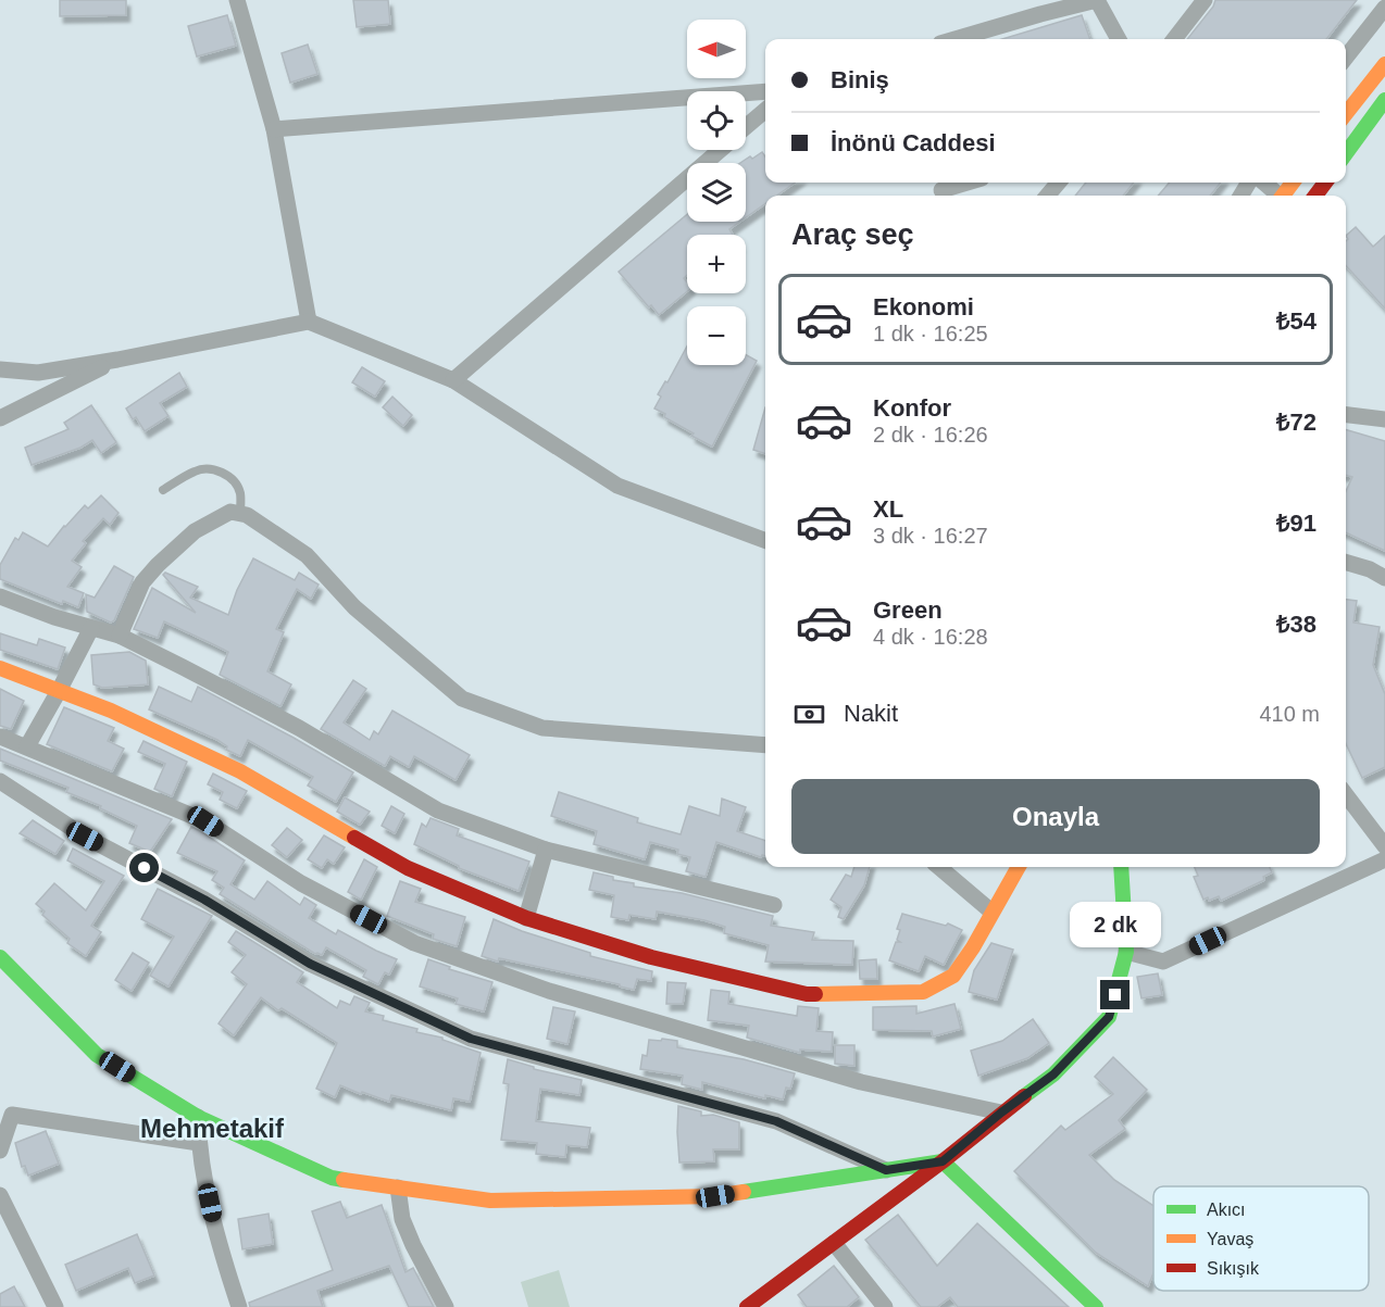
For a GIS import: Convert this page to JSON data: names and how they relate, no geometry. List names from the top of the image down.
{
  "districts": ["Mehmetakif"],
  "legend": ["Akıcı", "Yavaş", "Sıkışık"],
  "north": "left",
  "page": {
    "map_buttons": ["+", "−"],
    "banner": ["Biniş", "İnönü Caddesi"],
    "heading": "Araç seç",
    "list": [
      {
        "name": "Ekonomi",
        "note": "1 dk · 16:25",
        "value": "₺54"
      },
      {
        "name": "Konfor",
        "note": "2 dk · 16:26",
        "value": "₺72"
      },
      {
        "name": "XL",
        "note": "3 dk · 16:27",
        "value": "₺91"
      },
      {
        "name": "Green",
        "note": "4 dk · 16:28",
        "value": "₺38"
      }
    ],
    "pay": ["Nakit", "410 m"],
    "buttons": "Onayla",
    "bubble": "2 dk"
  }
}
